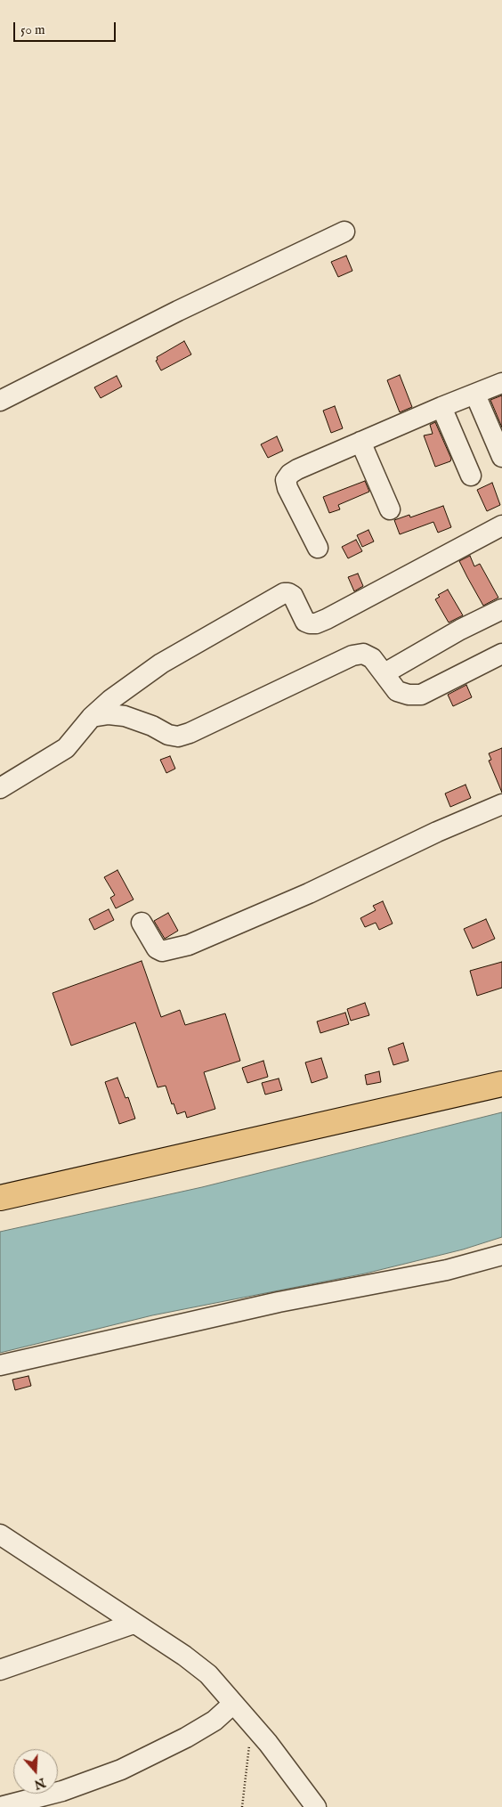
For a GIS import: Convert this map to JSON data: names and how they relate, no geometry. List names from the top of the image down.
{
  "scale_bar": "50 m",
  "north": "bottom"
}
